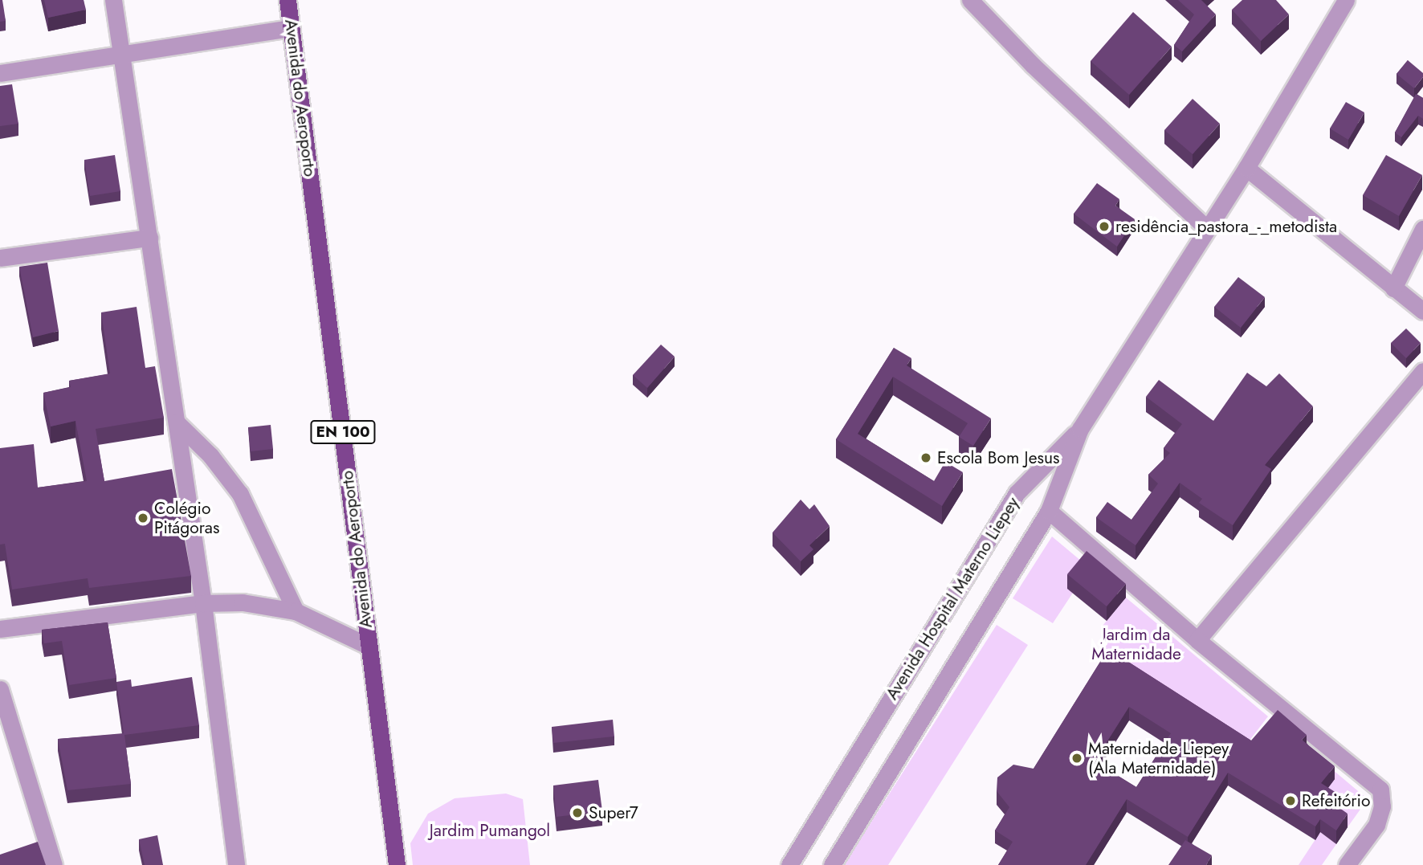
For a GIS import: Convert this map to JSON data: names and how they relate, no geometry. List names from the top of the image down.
{
  "streets": {
    "main road": ["Avenida do Aeroporto", "EN 100"],
    "street": ["Avenida Hospital Materno Liepey"]
  },
  "parks": ["Jardim da Maternidade", "Jardim Pumangol"],
  "places": [
    "residência_pastora_-_metodista",
    "Escola Bom Jesus",
    "Colégio Pitágoras",
    "Maternidade Liepey (Ala Maternidade)",
    "Refeitório",
    "Super7"
  ]
}
